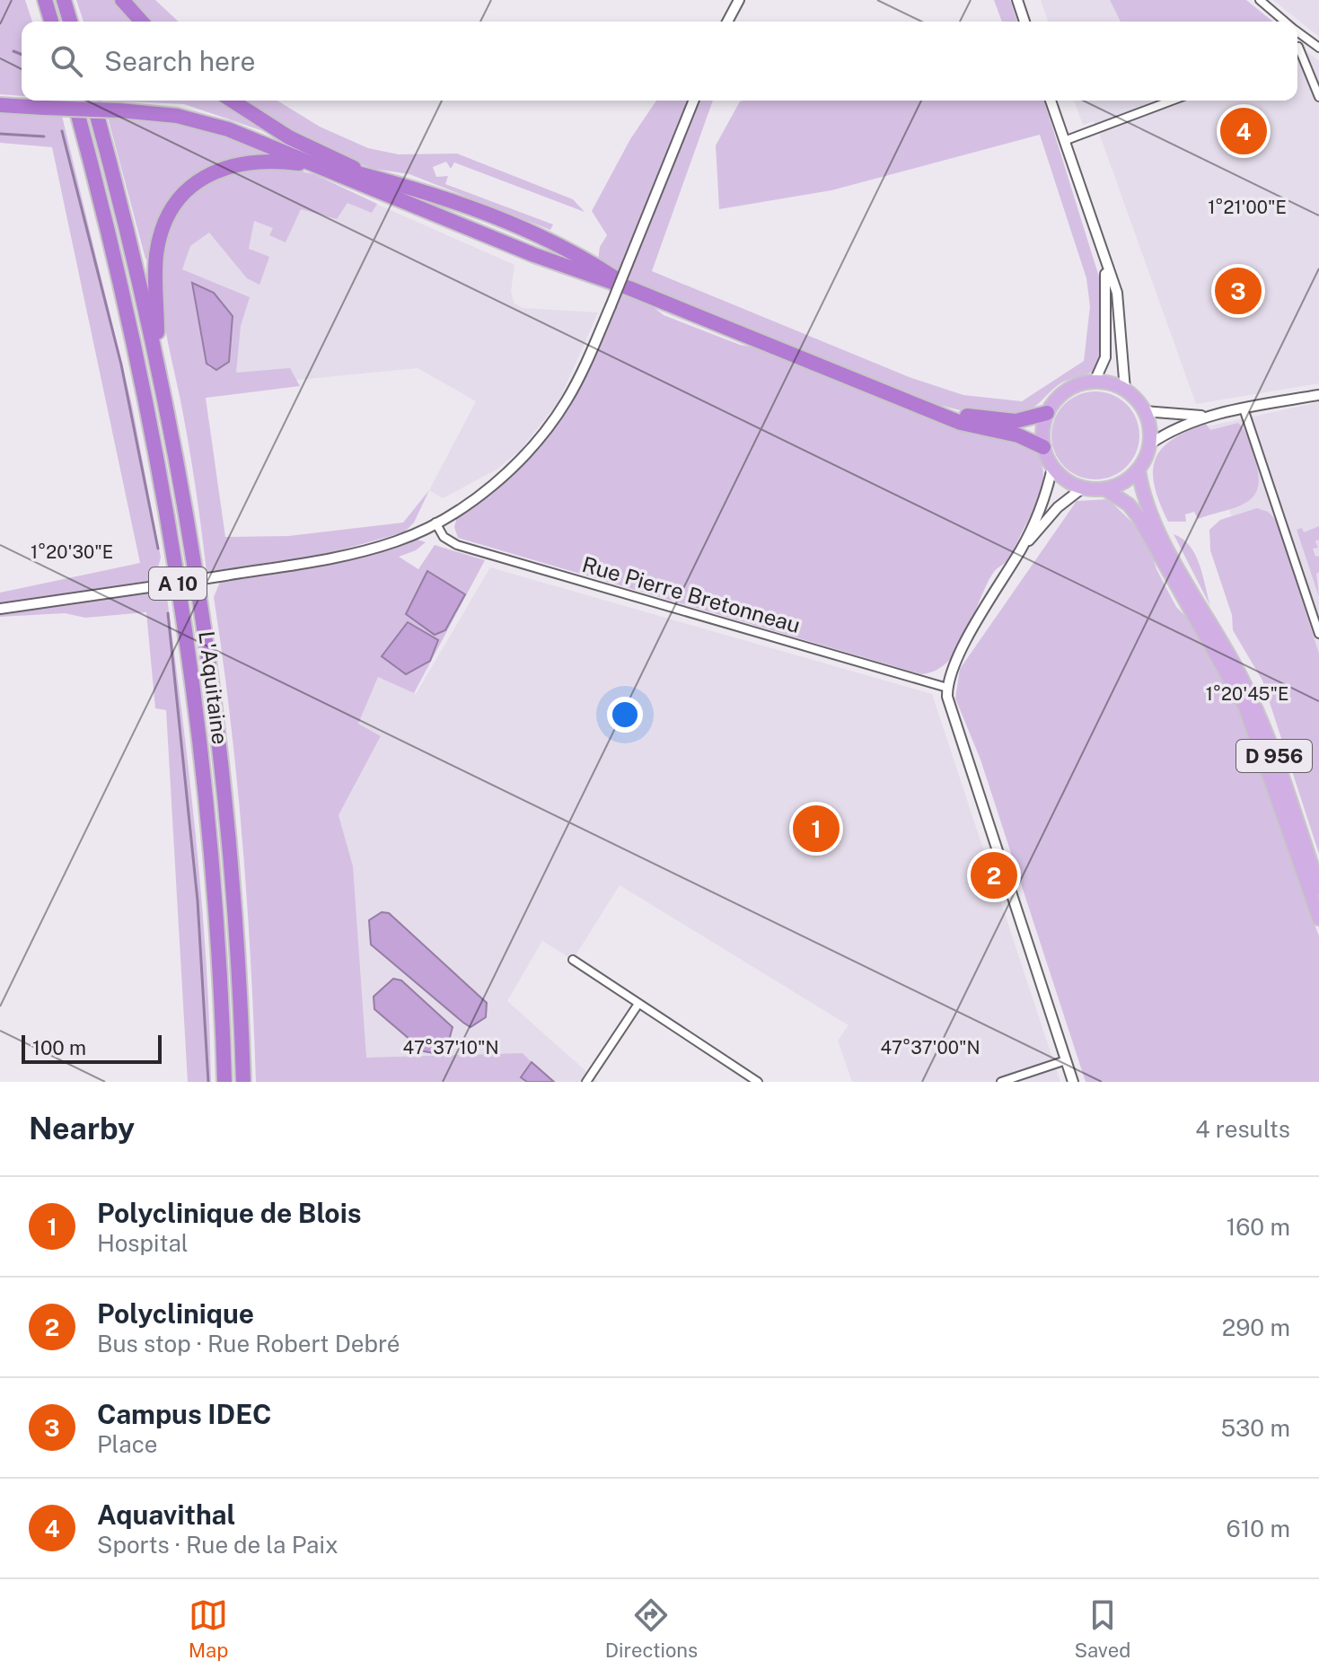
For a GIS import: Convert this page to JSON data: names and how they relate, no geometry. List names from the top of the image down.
{
  "streets": {
    "highway": ["A 10", "L'Aquitaine"],
    "main road": ["D 956"],
    "street": ["Rue Pierre Bretonneau"]
  },
  "scale_bar": "100 m",
  "page": {
    "search": "Search here",
    "pins": [
      "4",
      "3",
      "1",
      "2"
    ],
    "scale": "100 m",
    "heading": ["Nearby", "4 results"],
    "list": [
      {
        "mark": "1",
        "name": "Polyclinique de Blois",
        "note": "Hospital",
        "value": "160 m"
      },
      {
        "mark": "2",
        "name": "Polyclinique",
        "note": "Bus stop · Rue Robert Debré",
        "value": "290 m"
      },
      {
        "mark": "3",
        "name": "Campus IDEC",
        "note": "Place",
        "value": "530 m"
      },
      {
        "mark": "4",
        "name": "Aquavithal",
        "note": "Sports · Rue de la Paix",
        "value": "610 m"
      }
    ],
    "nav": ["Map", "Directions", "Saved"]
  },
  "coordinates": [
    "1°21'00\"E",
    "1°20'30\"E",
    "1°20'45\"E",
    "47°37'10\"N",
    "47°37'00\"N"
  ]
}
